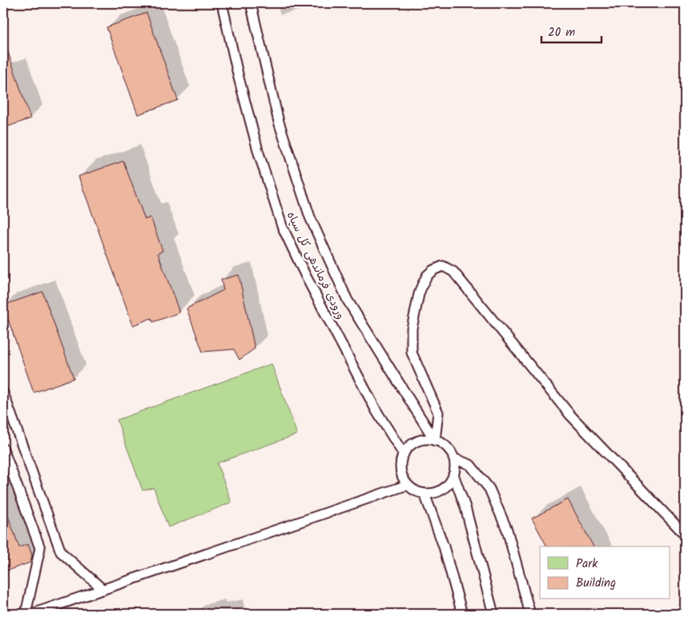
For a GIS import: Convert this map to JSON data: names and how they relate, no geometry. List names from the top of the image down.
{
  "streets": {
    "lane": ["ورودی فرماندهی کل سپاه"]
  },
  "legend": ["Park", "Building"],
  "scale_bar": "20 m"
}
